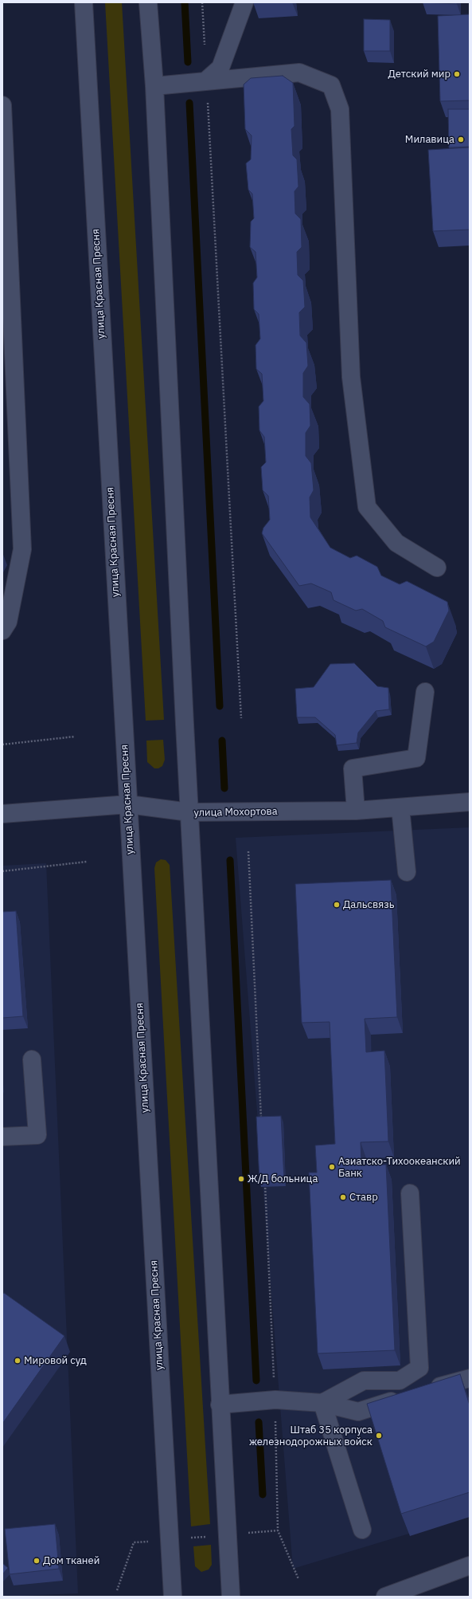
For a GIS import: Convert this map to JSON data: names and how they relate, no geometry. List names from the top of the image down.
{
  "streets": {
    "street": ["улица Красная Пресня", "улица Мохортова"]
  },
  "crossings": [
    ["улица Красная Пресня", "улица Мохортова"]
  ],
  "places": [
    "Детский мир",
    "Милавица",
    "Дальсвязь",
    "Азиатско-Тихоокеанский Банк",
    "Ж/Д больница",
    "Ставр",
    "Мировой суд",
    "Штаб 35 корпуса железнодорожных войск",
    "Дом тканей"
  ]
}
